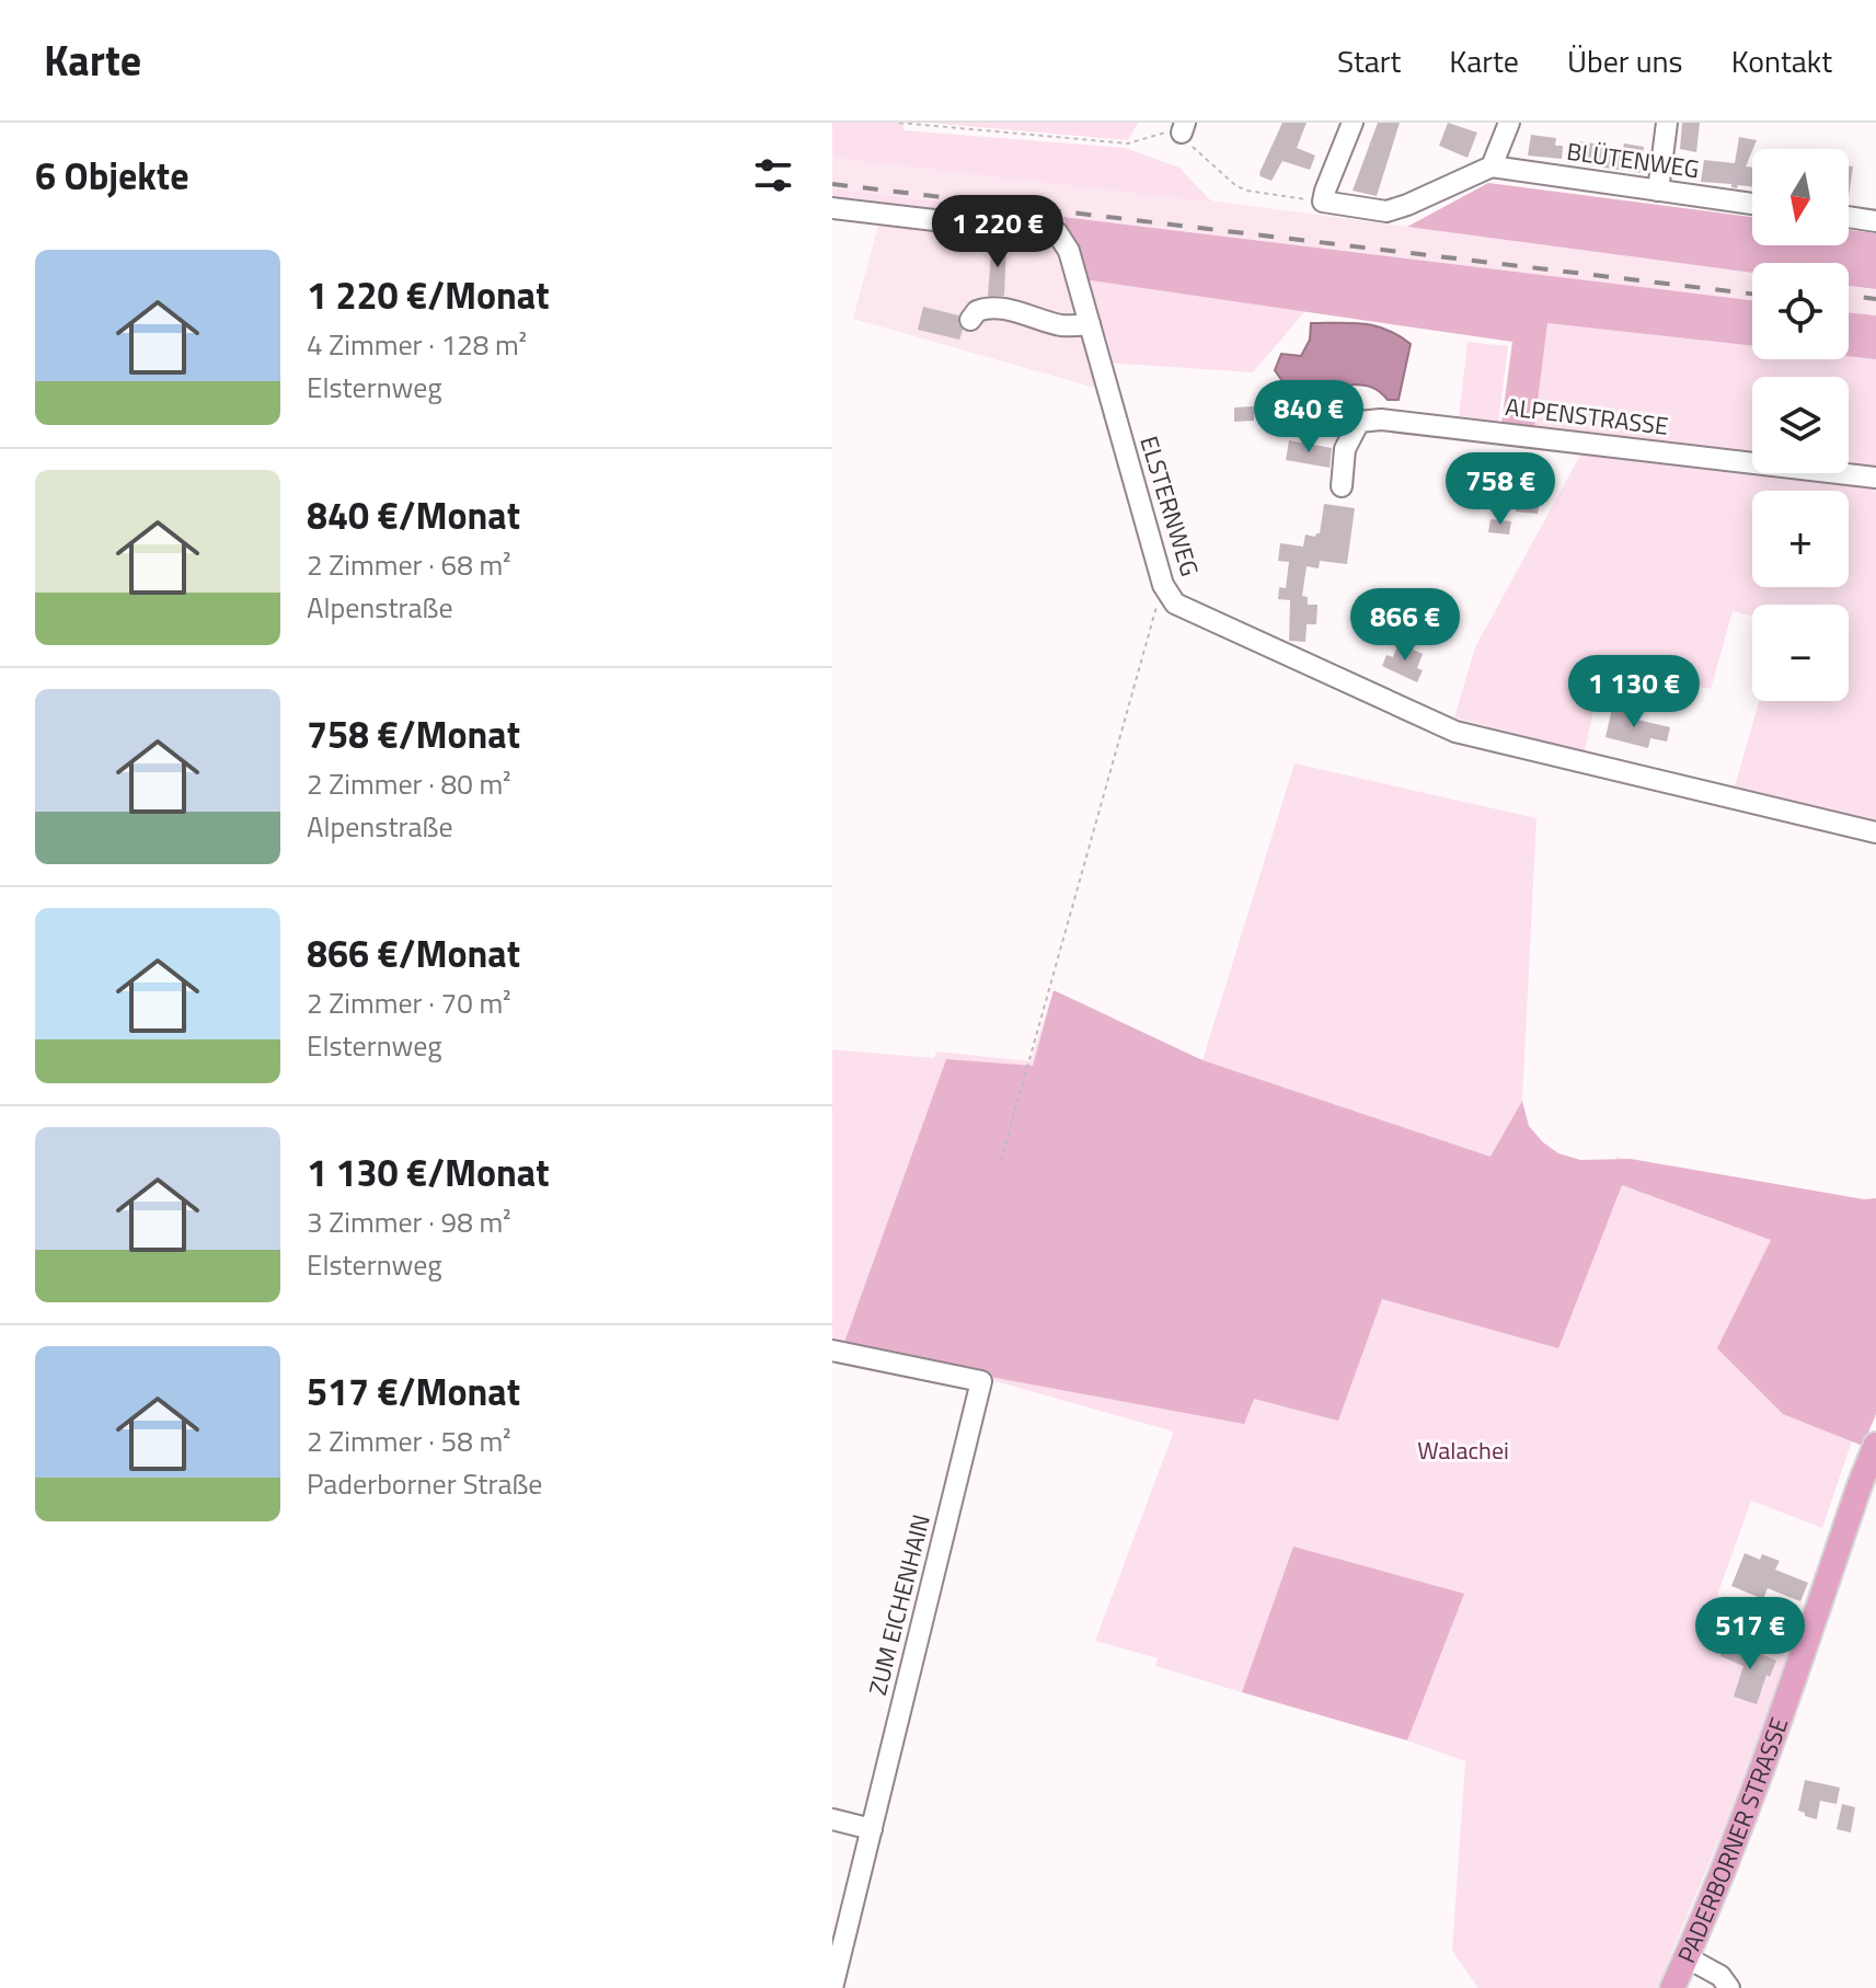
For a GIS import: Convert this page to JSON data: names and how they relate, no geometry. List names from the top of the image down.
{
  "streets": {
    "main road": ["PADERBORNER STRASSE"],
    "street": [
      "BLÜTENWEG",
      "ALPENSTRASSE",
      "ELSTERNWEG",
      "ZUM EICHENHAIN"
    ]
  },
  "parks": ["Walachei"],
  "north": "bottom",
  "page": {
    "header": "Karte",
    "nav": [
      "Start",
      "Karte",
      "Über uns",
      "Kontakt"
    ],
    "heading": "6 Objekte",
    "map_buttons": ["+", "−"],
    "price": [
      "1 220 €",
      "840 €",
      "758 €",
      "866 €",
      "1 130 €",
      "517 €"
    ],
    "list": [
      {
        "name": "1 220 €/Monat",
        "note": "4 Zimmer · 128 m² · Elsternweg"
      },
      {
        "name": "840 €/Monat",
        "note": "2 Zimmer · 68 m² · Alpenstraße"
      },
      {
        "name": "758 €/Monat",
        "note": "2 Zimmer · 80 m² · Alpenstraße"
      },
      {
        "name": "866 €/Monat",
        "note": "2 Zimmer · 70 m² · Elsternweg"
      },
      {
        "name": "1 130 €/Monat",
        "note": "3 Zimmer · 98 m² · Elsternweg"
      },
      {
        "name": "517 €/Monat",
        "note": "2 Zimmer · 58 m² · Paderborner Straße"
      }
    ]
  }
}
